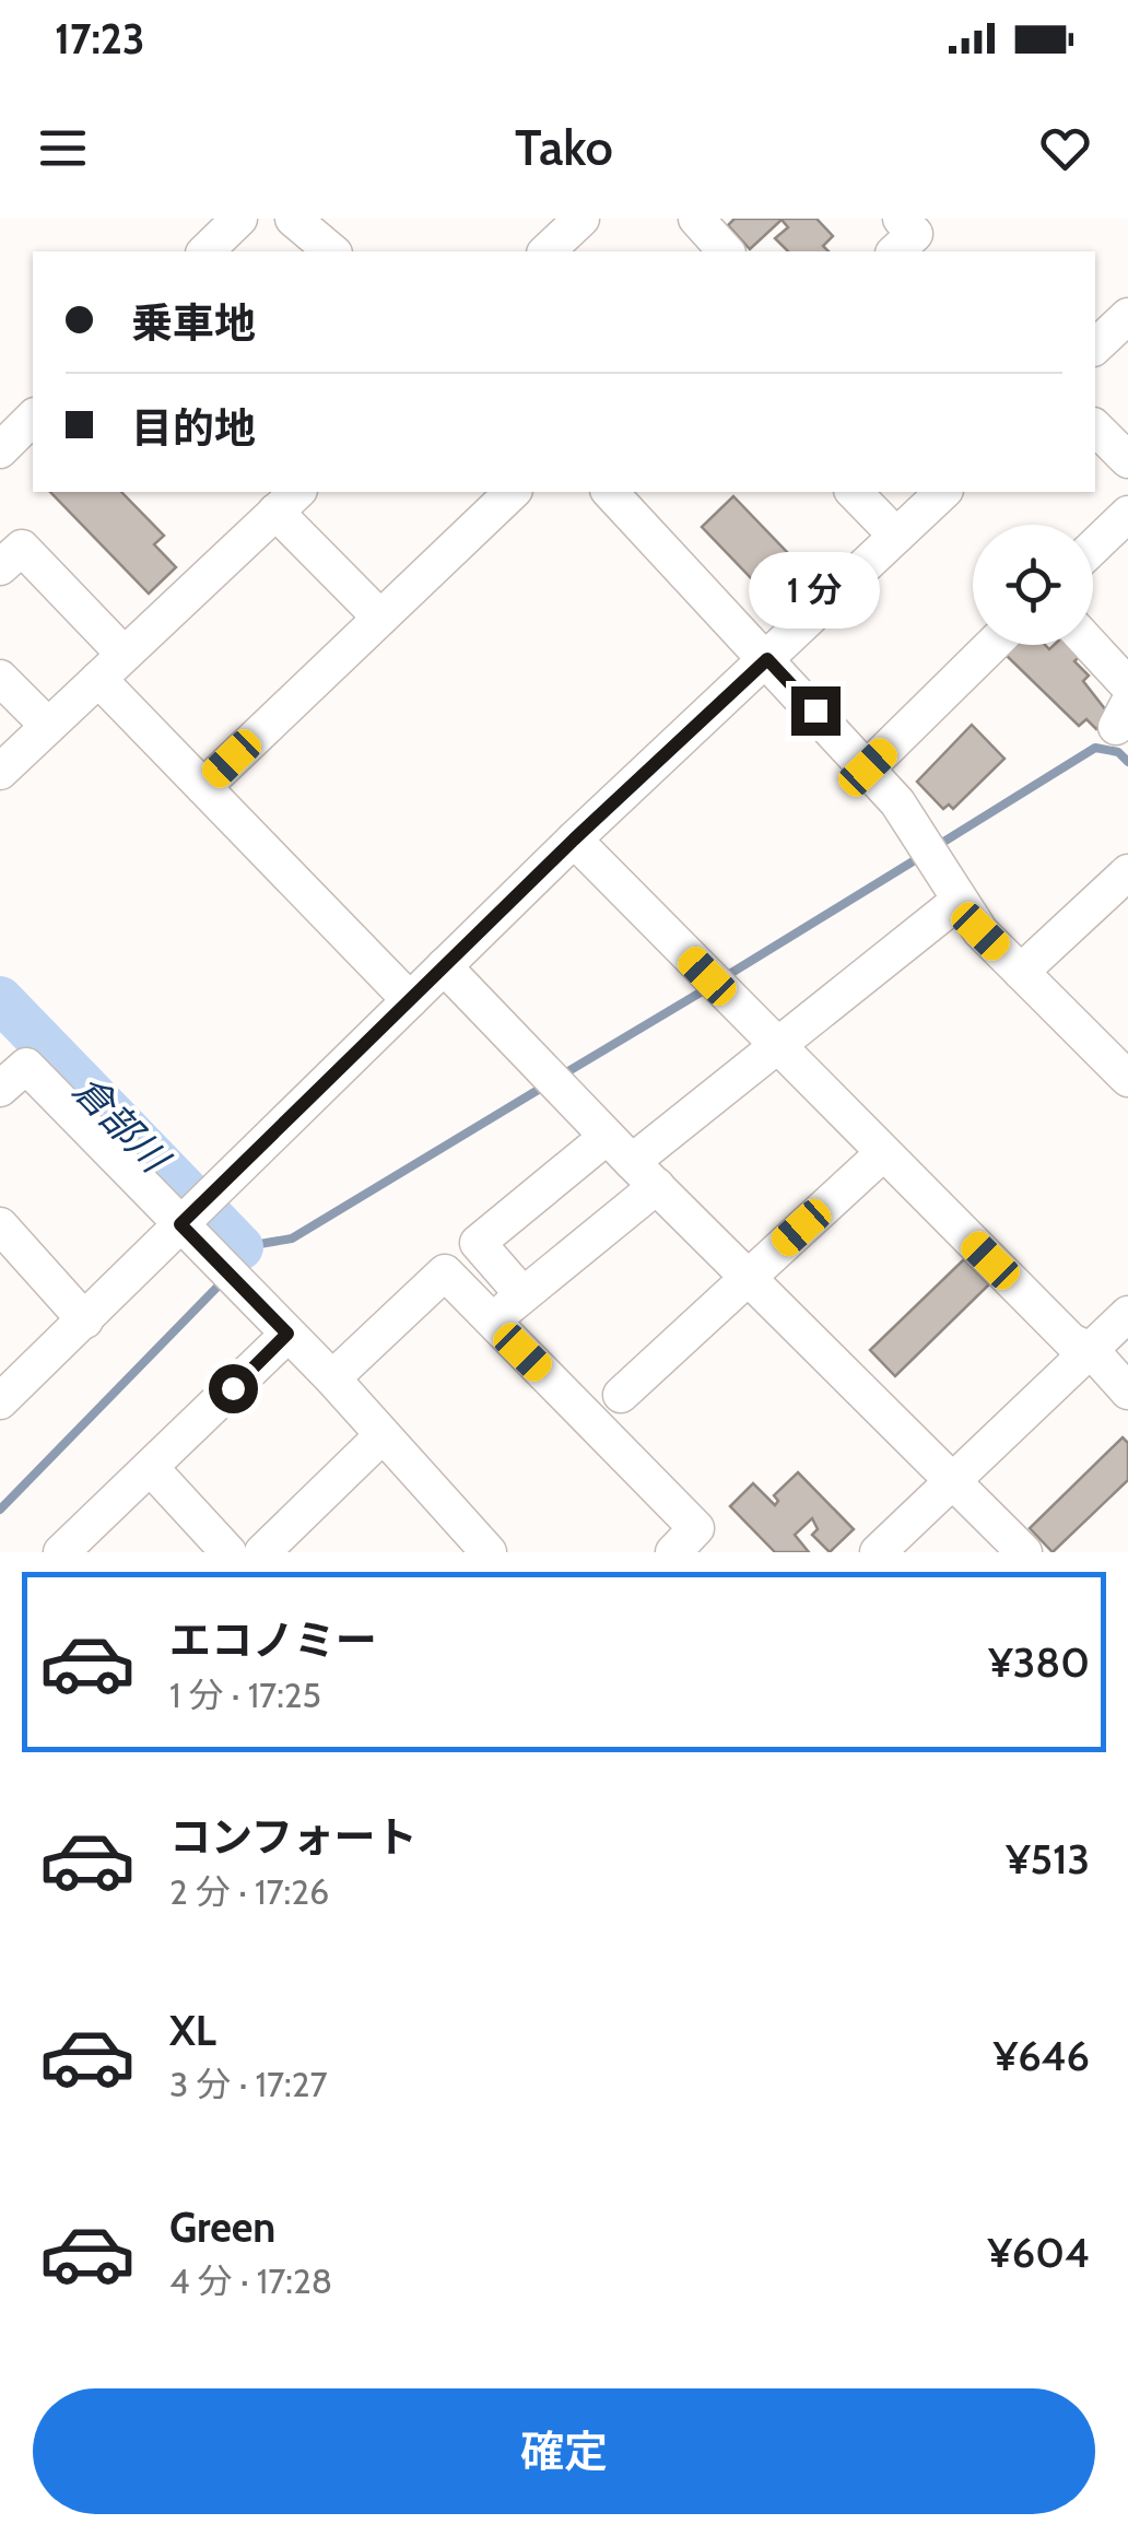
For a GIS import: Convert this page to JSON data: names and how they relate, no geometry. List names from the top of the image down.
{
  "water": ["倉部川"],
  "page": {
    "status": "17:23",
    "header": "Tako",
    "banner": ["乗車地", "目的地"],
    "bubble": "1 分",
    "list": [
      {
        "name": "エコノミー",
        "note": "1 分 · 17:25",
        "value": "¥380"
      },
      {
        "name": "コンフォート",
        "note": "2 分 · 17:26",
        "value": "¥513"
      },
      {
        "name": "XL",
        "note": "3 分 · 17:27",
        "value": "¥646"
      },
      {
        "name": "Green",
        "note": "4 分 · 17:28",
        "value": "¥604"
      }
    ],
    "buttons": "確定"
  }
}
